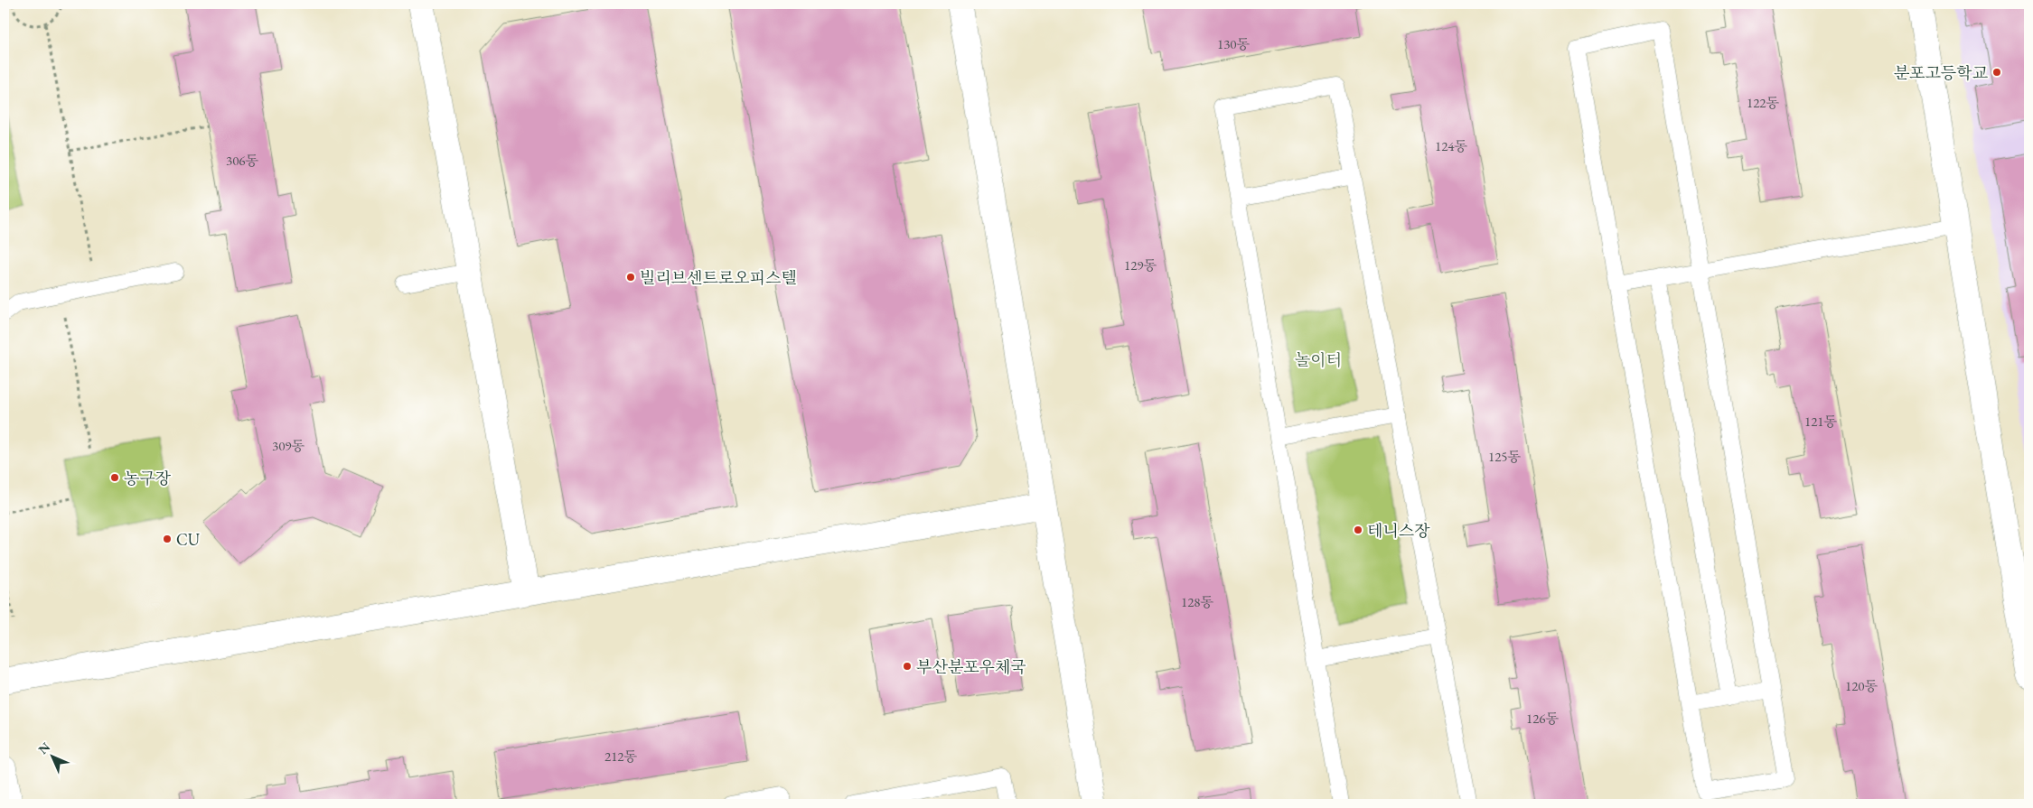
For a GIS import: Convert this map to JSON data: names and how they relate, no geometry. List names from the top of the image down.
{
  "parks": ["놀이터"],
  "places": [
    "분포고등학교",
    "빌리브센트로오피스텔",
    "농구장",
    "테니스장",
    "CU",
    "부산분포우체국"
  ],
  "house_numbers": [
    "130동",
    "122동",
    "124동",
    "306동",
    "129동",
    "121동",
    "309동",
    "125동",
    "128동",
    "120동",
    "126동",
    "212동"
  ],
  "north": "top left"
}
